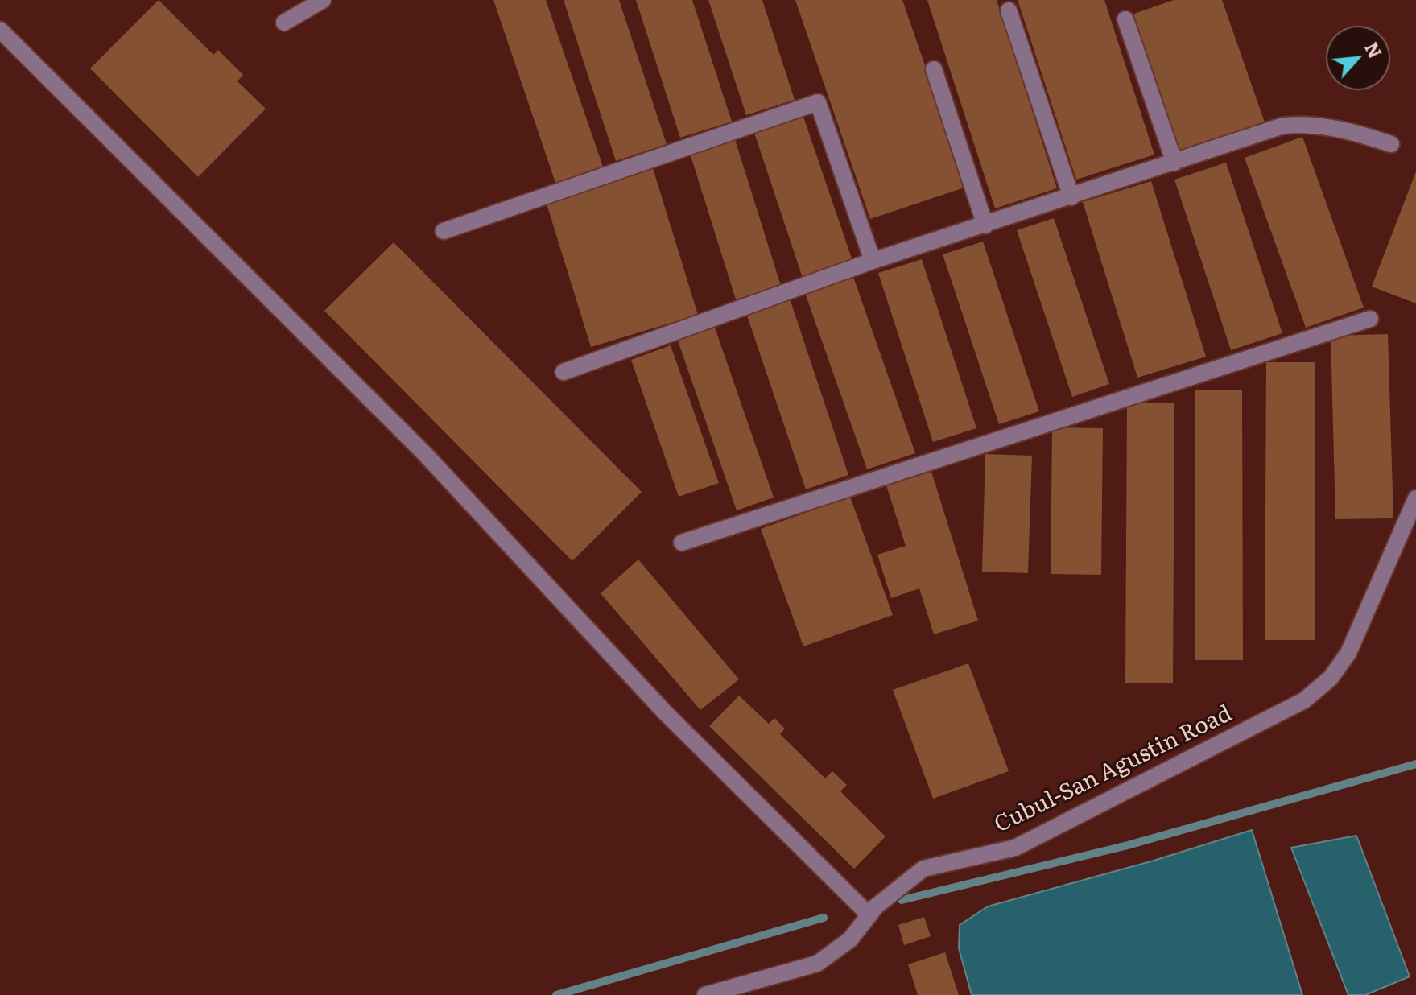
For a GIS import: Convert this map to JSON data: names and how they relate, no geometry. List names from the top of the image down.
{
  "streets": {
    "street": ["Cubul-San Agustin Road"]
  },
  "north": "top right"
}
